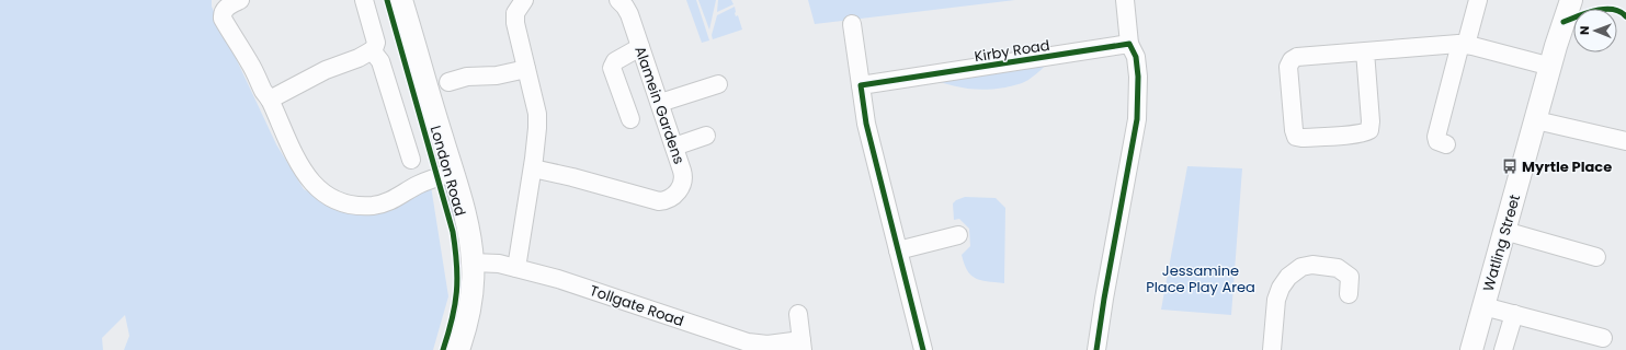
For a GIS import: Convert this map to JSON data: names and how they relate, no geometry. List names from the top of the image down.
{
  "streets": {
    "main road": ["London Road", "Watling Street"],
    "street": ["Kirby Road", "Alamein Gardens", "Tollgate Road"]
  },
  "crossings": [
    ["London Road", "Tollgate Road"]
  ],
  "parks": ["Jessamine Place Play Area"],
  "places": {
    "bus stop": ["Myrtle Place"]
  },
  "north": "left"
}
